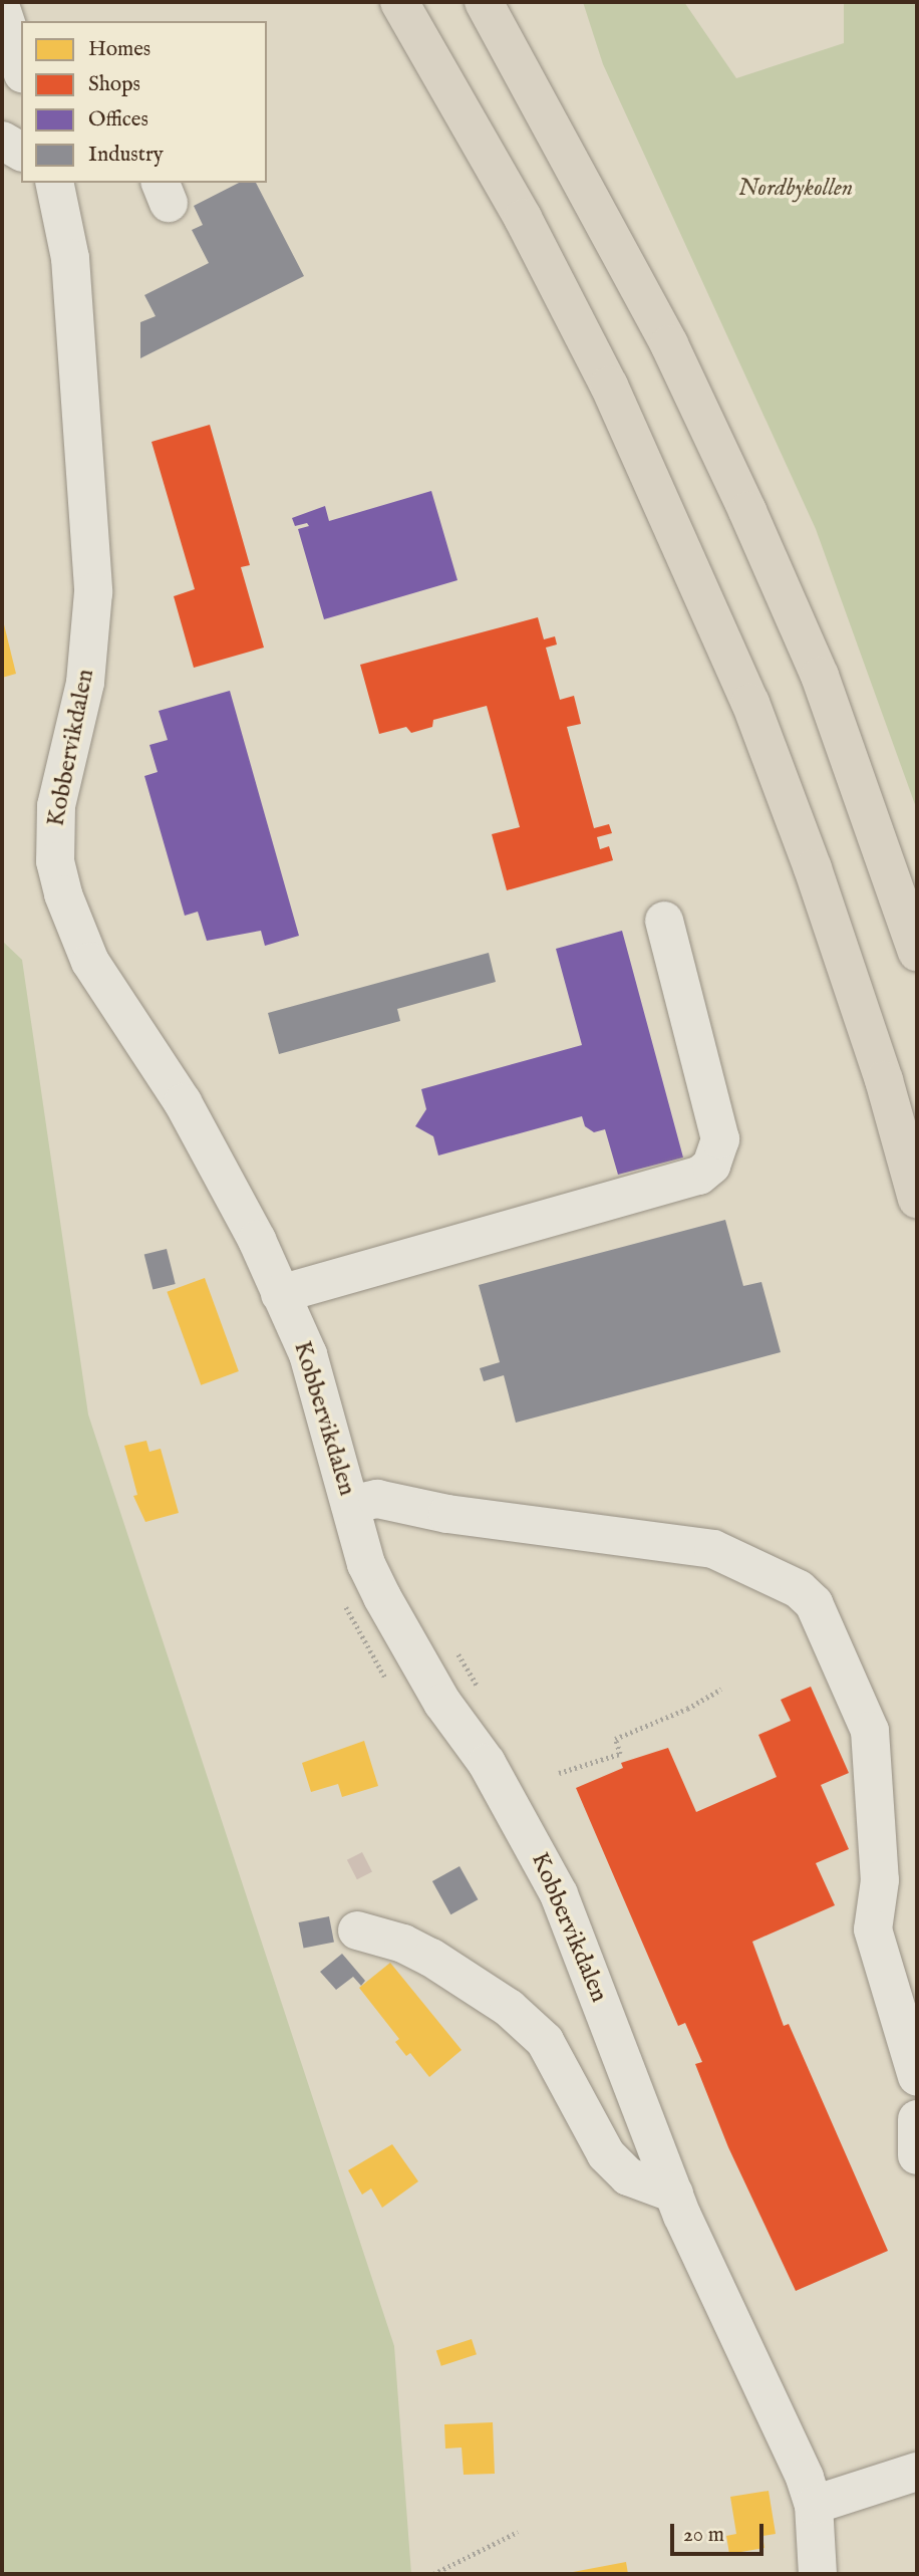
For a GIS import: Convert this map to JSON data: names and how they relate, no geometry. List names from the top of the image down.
{
  "streets": {
    "street": ["Kobbervikdalen"]
  },
  "parks": ["Nordbykollen"],
  "legend": [
    "Homes",
    "Shops",
    "Offices",
    "Industry"
  ],
  "scale_bar": "20 m"
}
